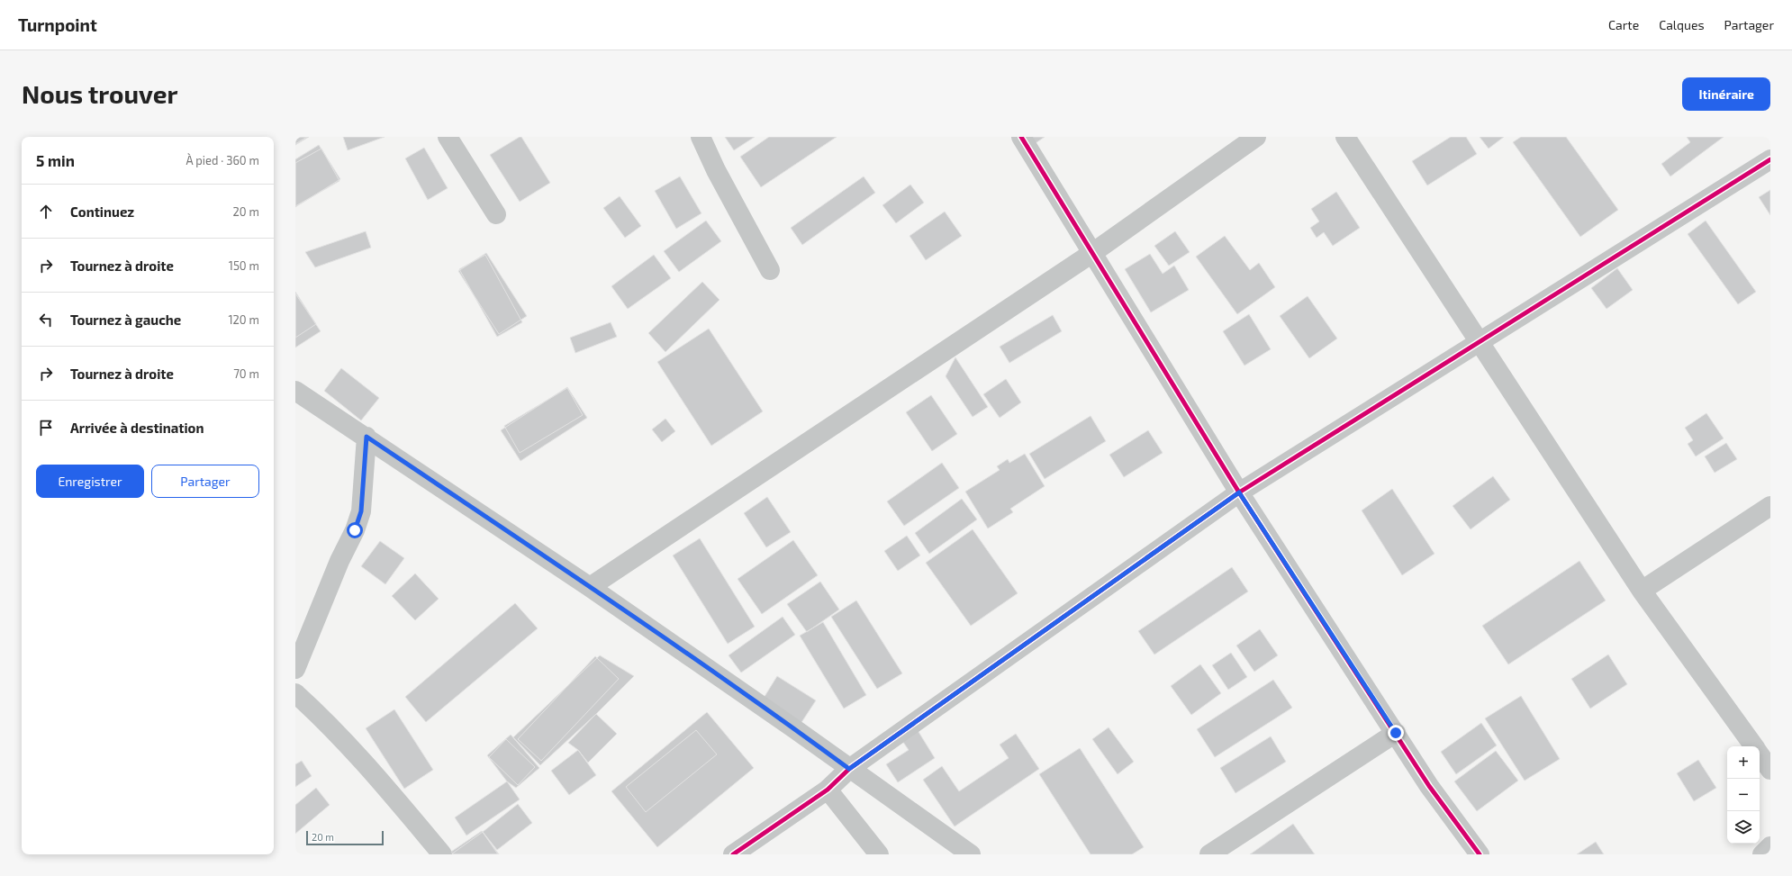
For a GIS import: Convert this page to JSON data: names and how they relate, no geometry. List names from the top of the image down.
{
  "scale_bar": "20 m",
  "page": {
    "header": "Turnpoint",
    "nav": ["Carte", "Calques", "Partager"],
    "buttons": [
      "Itinéraire",
      ["Enregistrer", "Partager"]
    ],
    "title": "Nous trouver",
    "heading": ["5 min", "À pied · 360 m"],
    "list": [
      ["Continuez", "20 m"],
      ["Tournez à droite", "150 m"],
      ["Tournez à gauche", "120 m"],
      ["Tournez à droite", "70 m"],
      "Arrivée à destination"
    ],
    "map_buttons": ["+", "−"],
    "scale": "20 m"
  }
}
